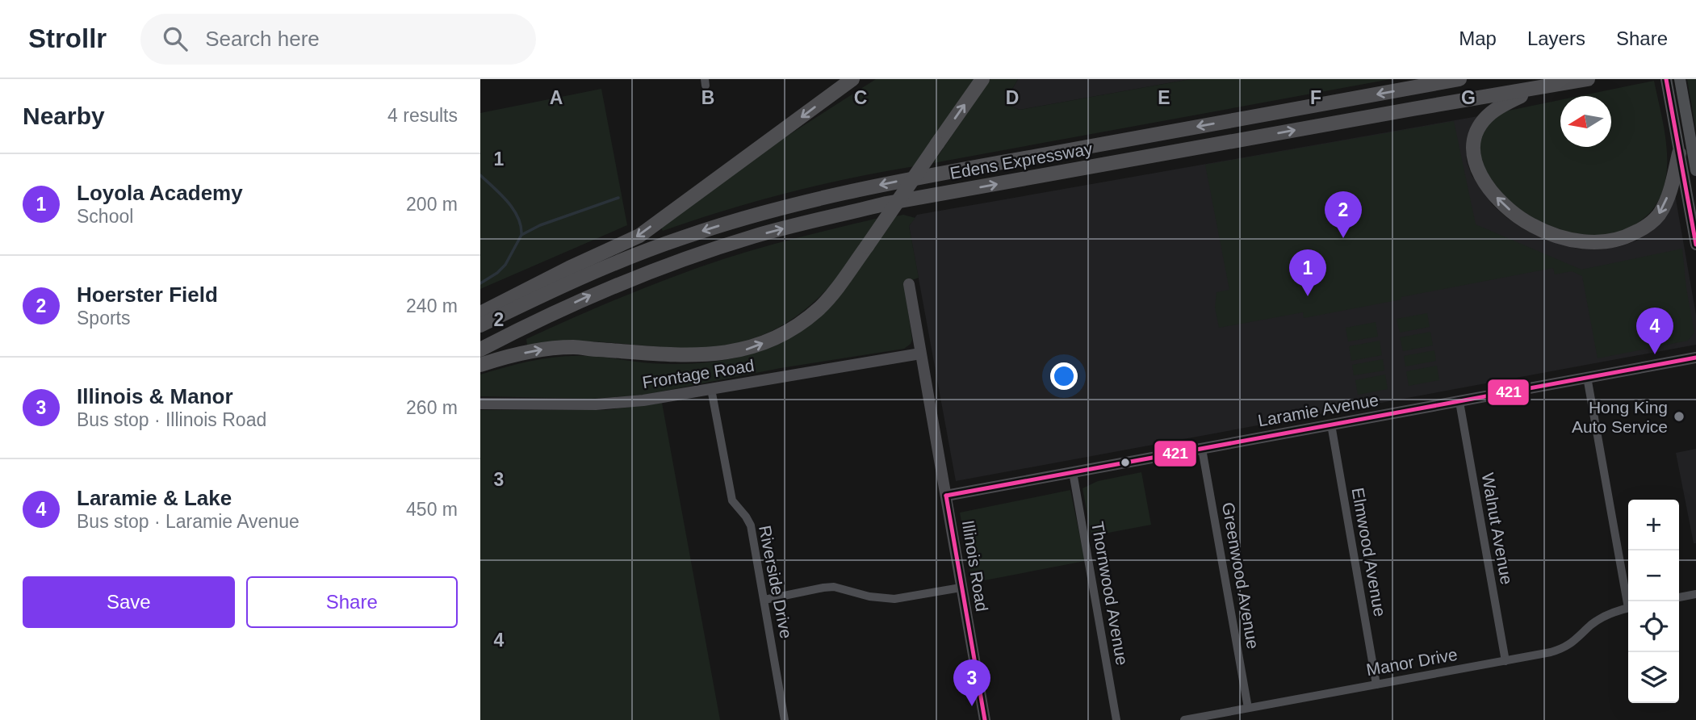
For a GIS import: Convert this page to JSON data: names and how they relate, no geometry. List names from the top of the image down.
{
  "streets": {
    "highway": ["Edens Expressway"],
    "street": [
      "Frontage Road",
      "Laramie Avenue",
      "Walnut Avenue",
      "Elmwood Avenue",
      "Illinois Road",
      "Greenwood Avenue",
      "Riverside Drive",
      "Thornwood Avenue",
      "Manor Drive"
    ]
  },
  "crossings": [
    ["Frontage Road", "Illinois Road"],
    ["Frontage Road", "Riverside Drive"],
    ["Laramie Avenue", "Walnut Avenue"],
    ["Laramie Avenue", "Elmwood Avenue"],
    ["Laramie Avenue", "Illinois Road"],
    ["Laramie Avenue", "Greenwood Avenue"],
    ["Laramie Avenue", "Thornwood Avenue"],
    ["Walnut Avenue", "Manor Drive"],
    ["Elmwood Avenue", "Manor Drive"],
    ["Greenwood Avenue", "Manor Drive"]
  ],
  "places": ["Hong King Auto Service"],
  "lines": ["transit line 421"],
  "north": "left",
  "page": {
    "header": "Strollr",
    "search": "Search here",
    "nav": ["Map", "Layers", "Share"],
    "heading": ["Nearby", "4 results"],
    "list": [
      {
        "mark": "1",
        "name": "Loyola Academy",
        "note": "School",
        "value": "200 m"
      },
      {
        "mark": "2",
        "name": "Hoerster Field",
        "note": "Sports",
        "value": "240 m"
      },
      {
        "mark": "3",
        "name": "Illinois & Manor",
        "note": "Bus stop · Illinois Road",
        "value": "260 m"
      },
      {
        "mark": "4",
        "name": "Laramie & Lake",
        "note": "Bus stop · Laramie Avenue",
        "value": "450 m"
      }
    ],
    "pins": [
      "2",
      "1",
      "4",
      "3"
    ],
    "map_buttons": ["+", "−"],
    "buttons": ["Save", "Share"]
  },
  "grid": {
    "columns": [
      "A",
      "B",
      "C",
      "D",
      "E",
      "F",
      "G"
    ],
    "rows": [
      "1",
      "2",
      "3",
      "4"
    ]
  }
}
